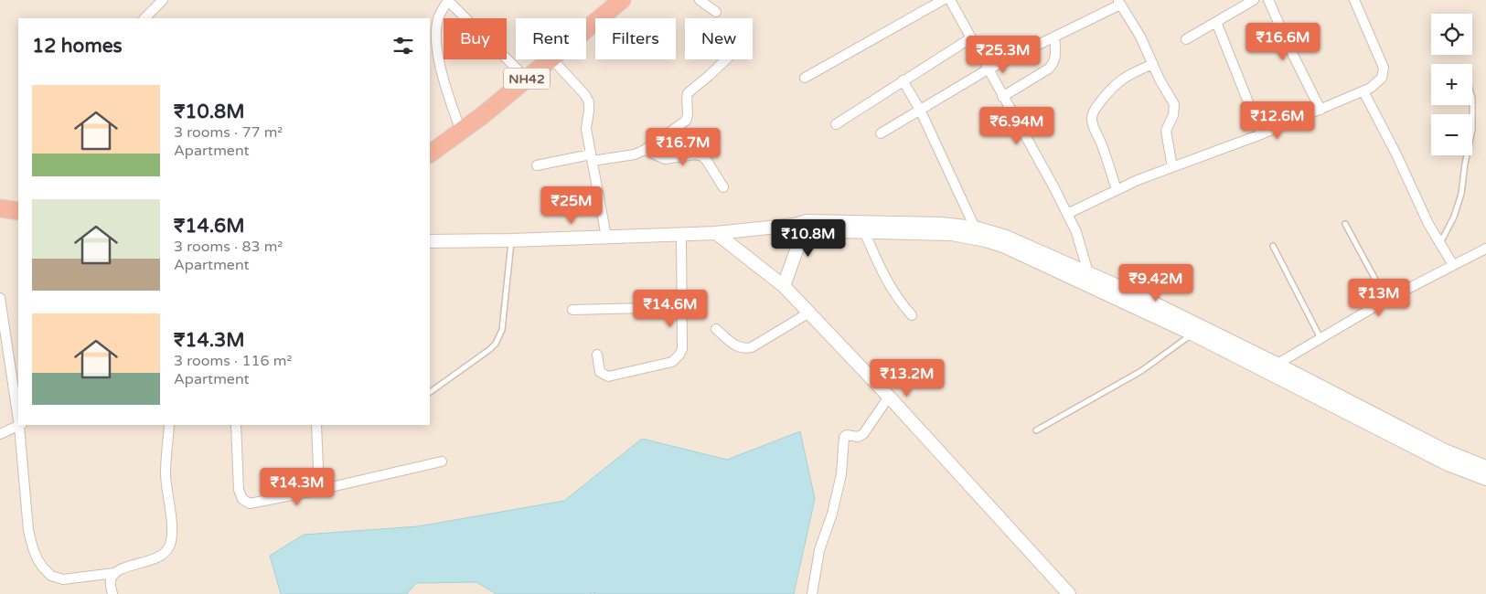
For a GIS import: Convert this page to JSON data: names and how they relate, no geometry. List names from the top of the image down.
{
  "streets": {
    "highway": ["NH42"]
  },
  "page": {
    "map_buttons": ["+", "−"],
    "chip": [
      "Buy",
      "Rent",
      "Filters",
      "New"
    ],
    "heading": "12 homes",
    "price": [
      "₹16.6M",
      "₹25.3M",
      "₹12.6M",
      "₹6.94M",
      "₹16.7M",
      "₹25M",
      "₹10.8M",
      "₹9.42M",
      "₹13M",
      "₹14.6M",
      "₹13.2M",
      "₹14.3M"
    ],
    "list": [
      {
        "name": "₹10.8M",
        "note": "3 rooms · 77 m² · Apartment"
      },
      {
        "name": "₹14.6M",
        "note": "3 rooms · 83 m² · Apartment"
      },
      {
        "name": "₹14.3M",
        "note": "3 rooms · 116 m² · Apartment"
      }
    ]
  }
}
